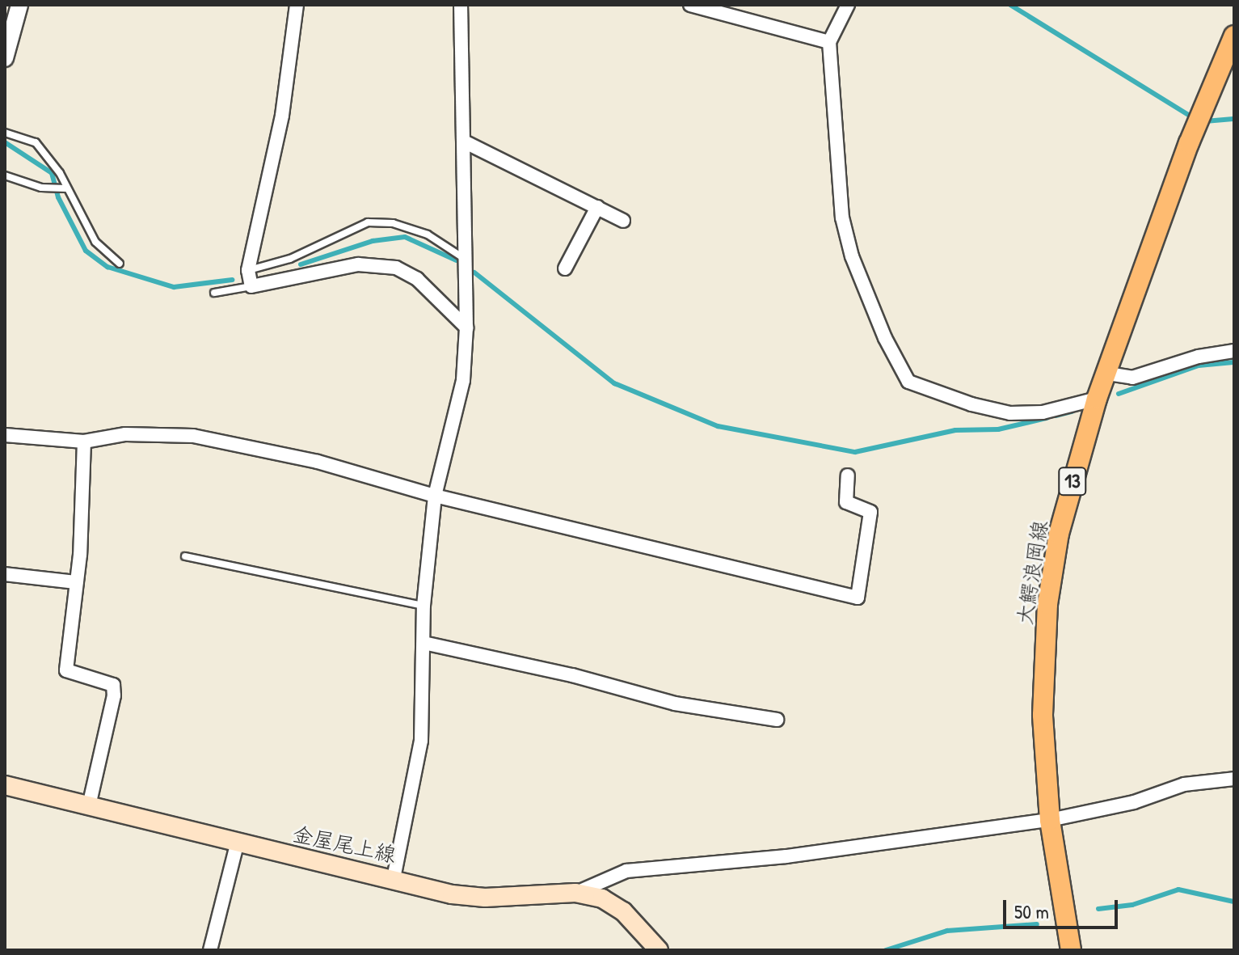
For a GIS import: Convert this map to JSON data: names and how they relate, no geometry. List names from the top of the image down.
{
  "streets": {
    "main road": ["13", "大鰐浪岡線", "金屋尾上線"]
  },
  "scale_bar": "50 m"
}
